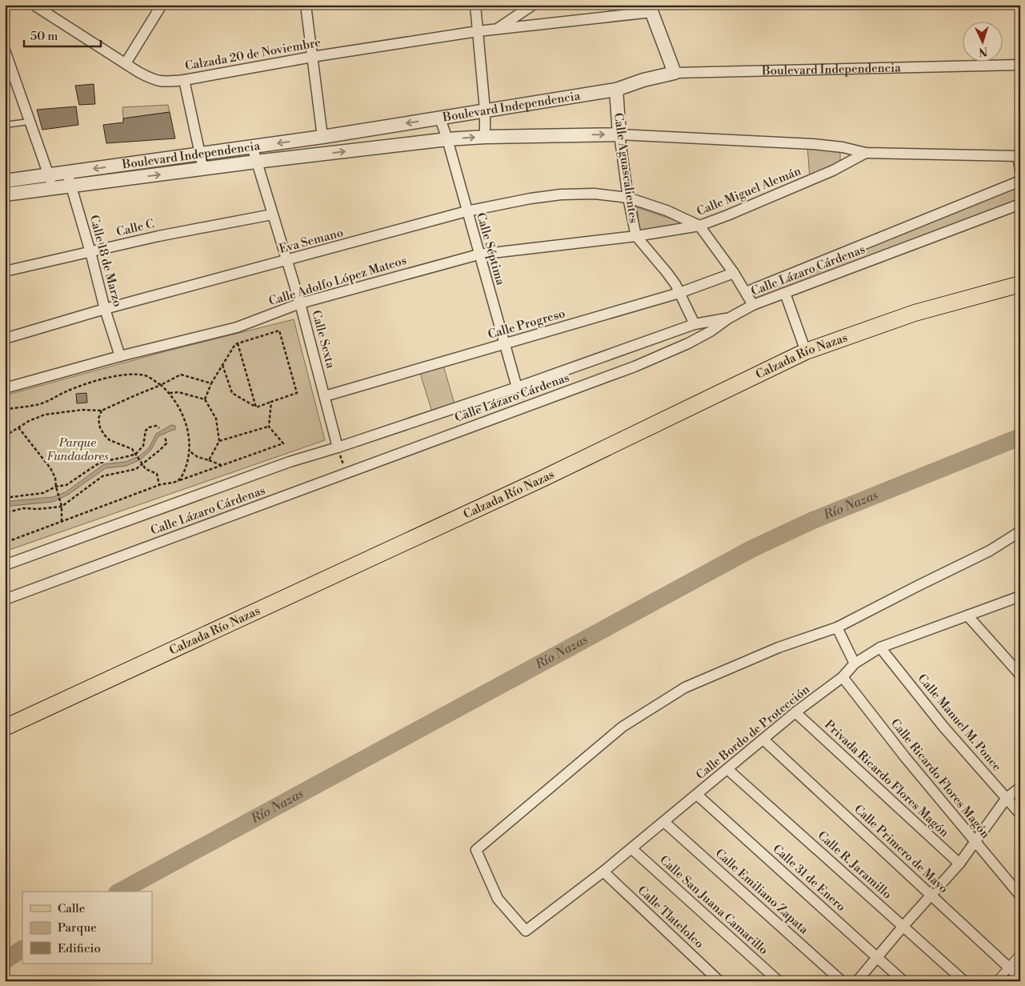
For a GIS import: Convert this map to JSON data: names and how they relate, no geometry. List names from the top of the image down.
{
  "streets": {
    "main road": ["Calzada Río Nazas"],
    "street": [
      "Calzada 20 de Noviembre",
      "Boulevard Independencia",
      "Calle Aguascalientes",
      "Calle Miguel Alemán",
      "Calle C",
      "Eva Semano",
      "Calle Séptima",
      "Calle 18 de Marzo",
      "Calle Lázaro Cárdenas",
      "Calle Adolfo López Mateos",
      "Calle Progreso",
      "Calle Sexta",
      "Calle Manuel M. Ponce",
      "Calle Bordo de Protección",
      "Privada Ricardo Flores Magón",
      "Calle Ricardo Flores Magón",
      "Calle Primero de Mayo",
      "Calle R. Jaramillo",
      "Calle 31 de Enero",
      "Calle Emiliano Zapata",
      "Calle San Juana Camarillo",
      "Calle Tlatelolco"
    ]
  },
  "crossings": [
    ["Boulevard Independencia", "Calle Aguascalientes"],
    ["Boulevard Independencia", "Calle Miguel Alemán"],
    ["Boulevard Independencia", "Calle Séptima"],
    ["Boulevard Independencia", "Calle 18 de Marzo"],
    ["Boulevard Independencia", "Calle Sexta"],
    ["Calle Aguascalientes", "Calle Miguel Alemán"],
    ["Calle Aguascalientes", "Eva Semano"],
    ["Calle Aguascalientes", "Calle Adolfo López Mateos"],
    ["Calle Aguascalientes", "Calle Progreso"],
    ["Calle Miguel Alemán", "Eva Semano"],
    ["Calle Miguel Alemán", "Calle Adolfo López Mateos"],
    ["Calle C", "Calle 18 de Marzo"],
    ["Calle C", "Calle Sexta"],
    ["Eva Semano", "Calle Séptima"],
    ["Eva Semano", "Calle 18 de Marzo"],
    ["Eva Semano", "Calle Sexta"],
    ["Calle Séptima", "Calle Adolfo López Mateos"],
    ["Calle Séptima", "Calle Progreso"],
    ["Calle 18 de Marzo", "Calle Adolfo López Mateos"],
    ["Calle Adolfo López Mateos", "Calle Sexta"],
    ["Calle Progreso", "Calle Sexta"],
    ["Calle Manuel M. Ponce", "Calle Bordo de Protección"],
    ["Calle Bordo de Protección", "Privada Ricardo Flores Magón"],
    ["Calle Bordo de Protección", "Calle Ricardo Flores Magón"],
    ["Calle Bordo de Protección", "Calle Primero de Mayo"],
    ["Calle Bordo de Protección", "Calle R. Jaramillo"],
    ["Calle Bordo de Protección", "Calle 31 de Enero"],
    ["Calle Bordo de Protección", "Calle Emiliano Zapata"],
    ["Calle Bordo de Protección", "Calle San Juana Camarillo"],
    ["Calle Bordo de Protección", "Calle Tlatelolco"]
  ],
  "water": ["Río Nazas"],
  "parks": ["Parque Fundadores"],
  "legend": ["Calle", "Parque", "Edificio"],
  "scale_bar": "50 m",
  "north": "bottom"
}
